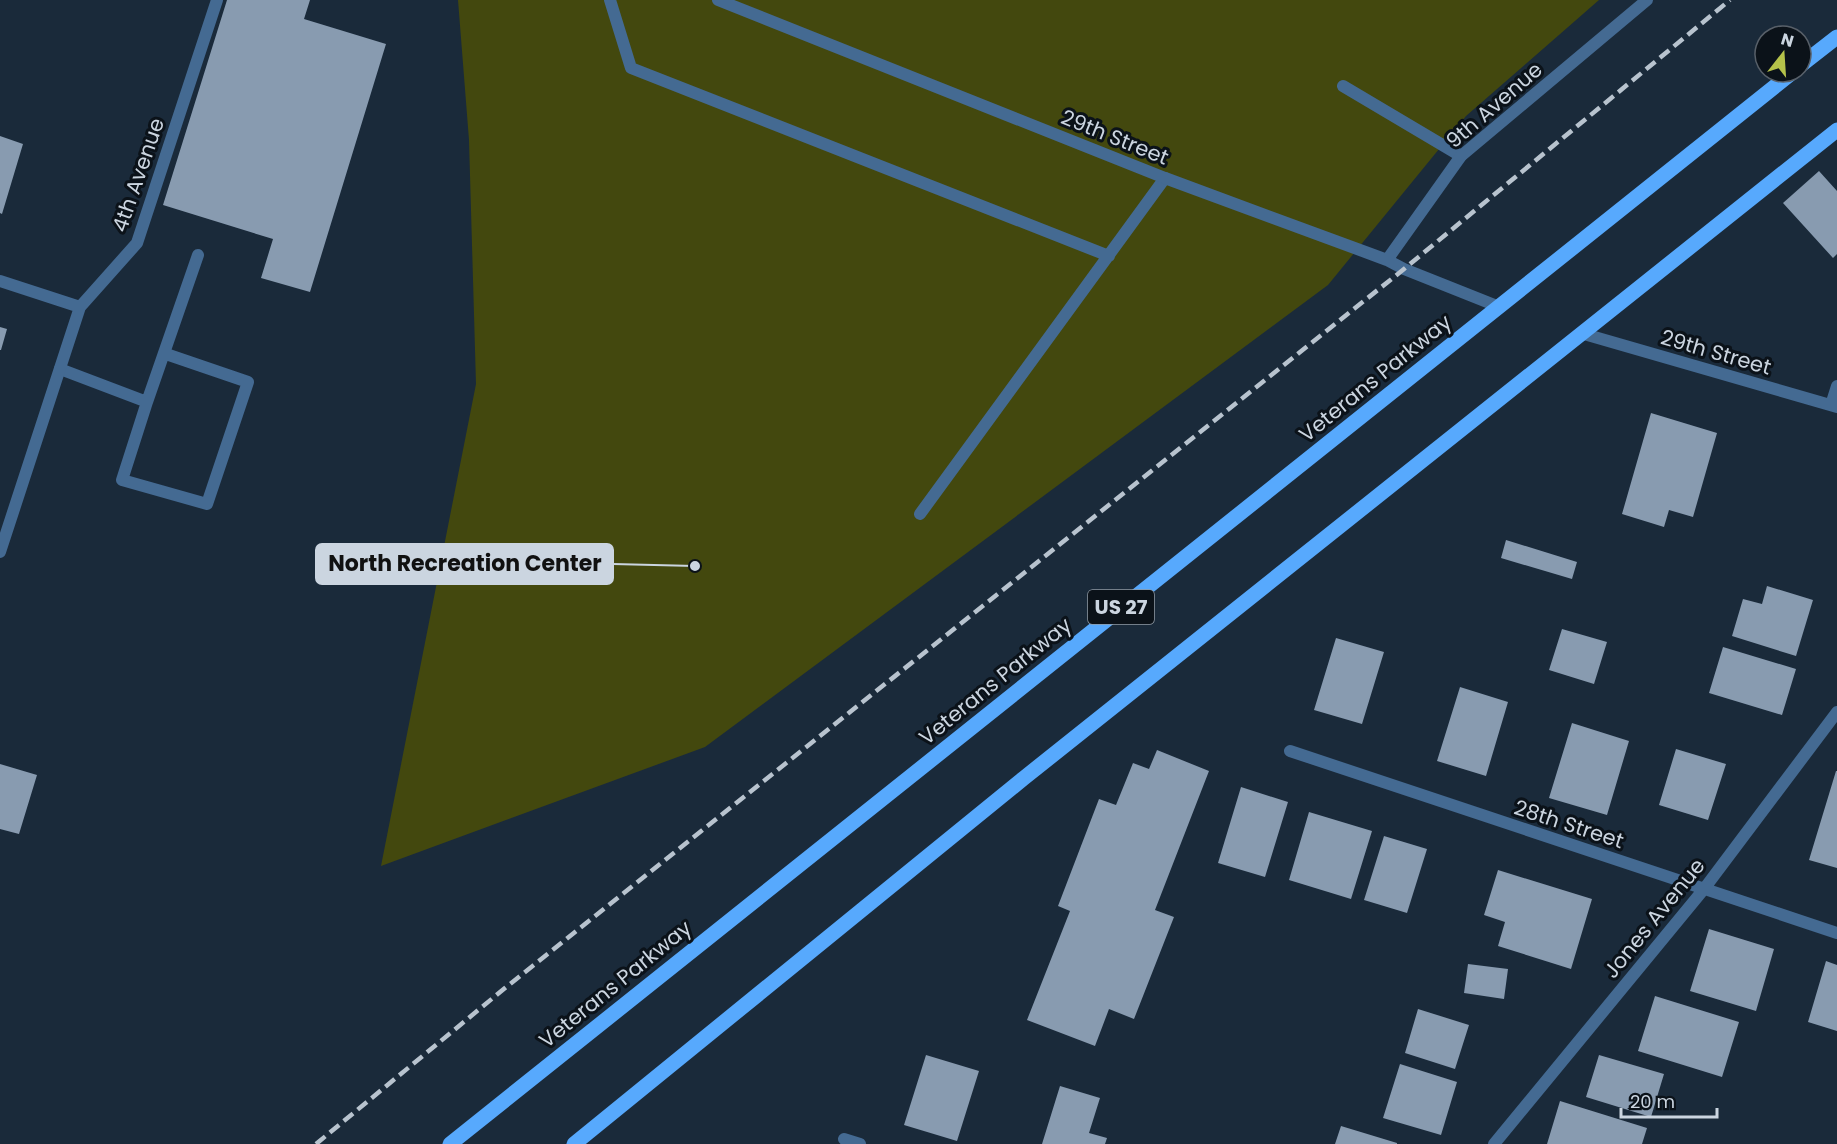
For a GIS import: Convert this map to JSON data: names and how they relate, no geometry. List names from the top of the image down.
{
  "streets": {
    "main road": ["Veterans Parkway", "US 27"],
    "street": [
      "9th Avenue",
      "29th Street",
      "4th Avenue",
      "28th Street",
      "Jones Avenue"
    ]
  },
  "crossings": [
    ["9th Avenue", "29th Street"],
    ["29th Street", "Veterans Parkway"],
    ["28th Street", "Jones Avenue"]
  ],
  "places": ["North Recreation Center"],
  "scale_bar": "20 m",
  "north": "top"
}
